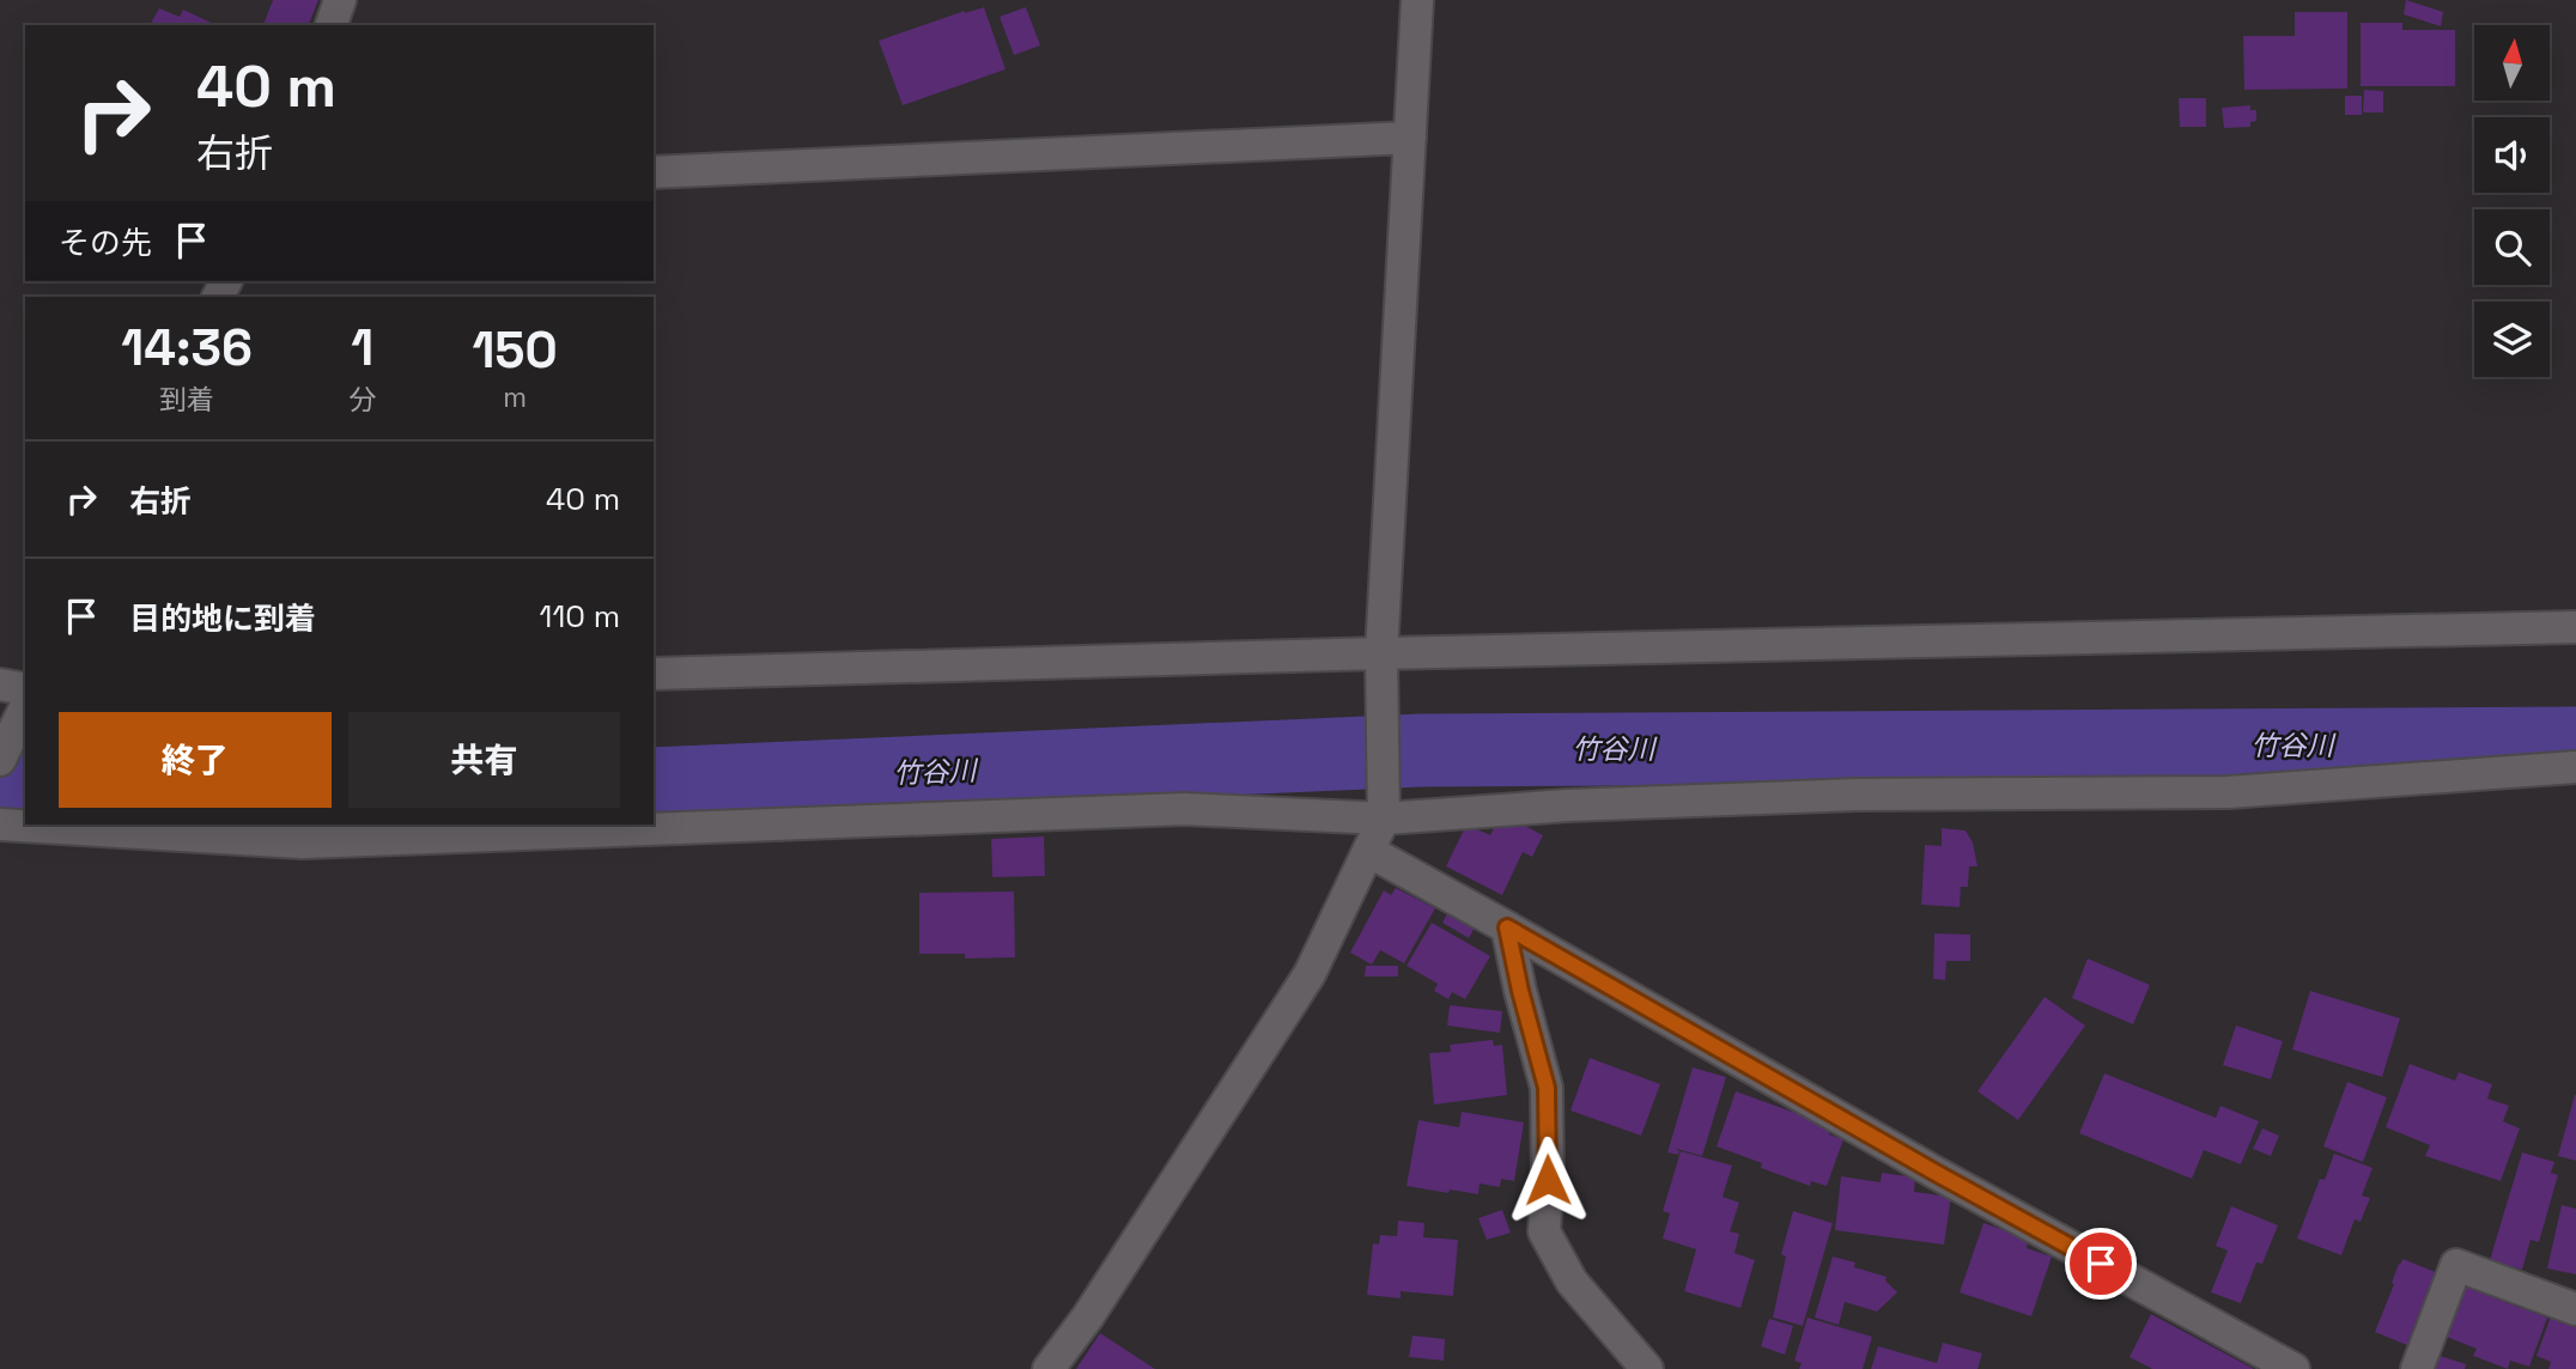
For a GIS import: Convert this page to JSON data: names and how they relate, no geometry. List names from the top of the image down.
{
  "water": ["竹谷川"],
  "north": "top",
  "page": {
    "turn": ["40 m", "右折"],
    "then": "その先",
    "eta": [
      "14:36",
      "到着",
      "1",
      "分",
      "150",
      "m"
    ],
    "list": [
      {
        "name": "右折",
        "value": "40 m"
      },
      {
        "name": "目的地に到着",
        "value": "110 m"
      }
    ],
    "buttons": ["終了", "共有"]
  }
}
